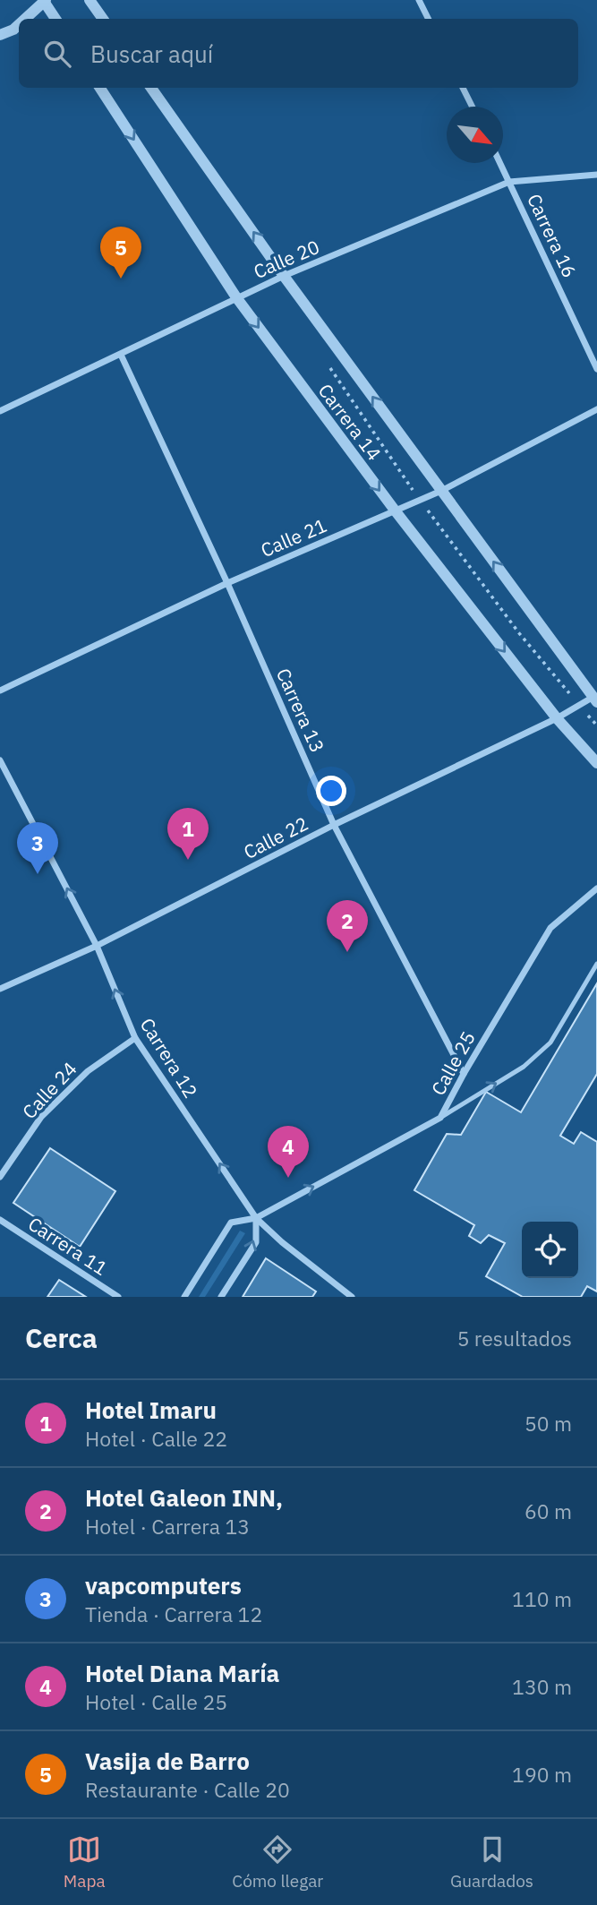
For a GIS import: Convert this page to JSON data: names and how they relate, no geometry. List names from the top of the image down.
{
  "streets": {
    "street": [
      "Carrera 16",
      "Calle 20",
      "Carrera 14",
      "Calle 21",
      "Carrera 13",
      "Calle 22",
      "Carrera 12",
      "Calle 25",
      "Calle 24",
      "Carrera 11"
    ]
  },
  "crossings": [
    ["Carrera 16", "Calle 20"],
    ["Calle 20", "Carrera 14"],
    ["Calle 20", "Carrera 13"],
    ["Carrera 14", "Calle 21"],
    ["Carrera 14", "Calle 22"],
    ["Calle 21", "Carrera 13"],
    ["Carrera 13", "Calle 22"],
    ["Carrera 13", "Calle 25"],
    ["Calle 22", "Carrera 12"],
    ["Carrera 12", "Calle 25"],
    ["Carrera 12", "Calle 24"]
  ],
  "one_way": ["Carrera 12"],
  "north": "bottom right",
  "page": {
    "search": "Buscar aquí",
    "pins": [
      "5",
      "1",
      "3",
      "2",
      "4"
    ],
    "heading": ["Cerca", "5 resultados"],
    "list": [
      {
        "mark": "1",
        "name": "Hotel Imaru",
        "note": "Hotel · Calle 22",
        "value": "50 m"
      },
      {
        "mark": "2",
        "name": "Hotel Galeon INN,",
        "note": "Hotel · Carrera 13",
        "value": "60 m"
      },
      {
        "mark": "3",
        "name": "vapcomputers",
        "note": "Tienda · Carrera 12",
        "value": "110 m"
      },
      {
        "mark": "4",
        "name": "Hotel Diana María",
        "note": "Hotel · Calle 25",
        "value": "130 m"
      },
      {
        "mark": "5",
        "name": "Vasija de Barro",
        "note": "Restaurante · Calle 20",
        "value": "190 m"
      }
    ],
    "nav": ["Mapa", "Cómo llegar", "Guardados"]
  }
}
